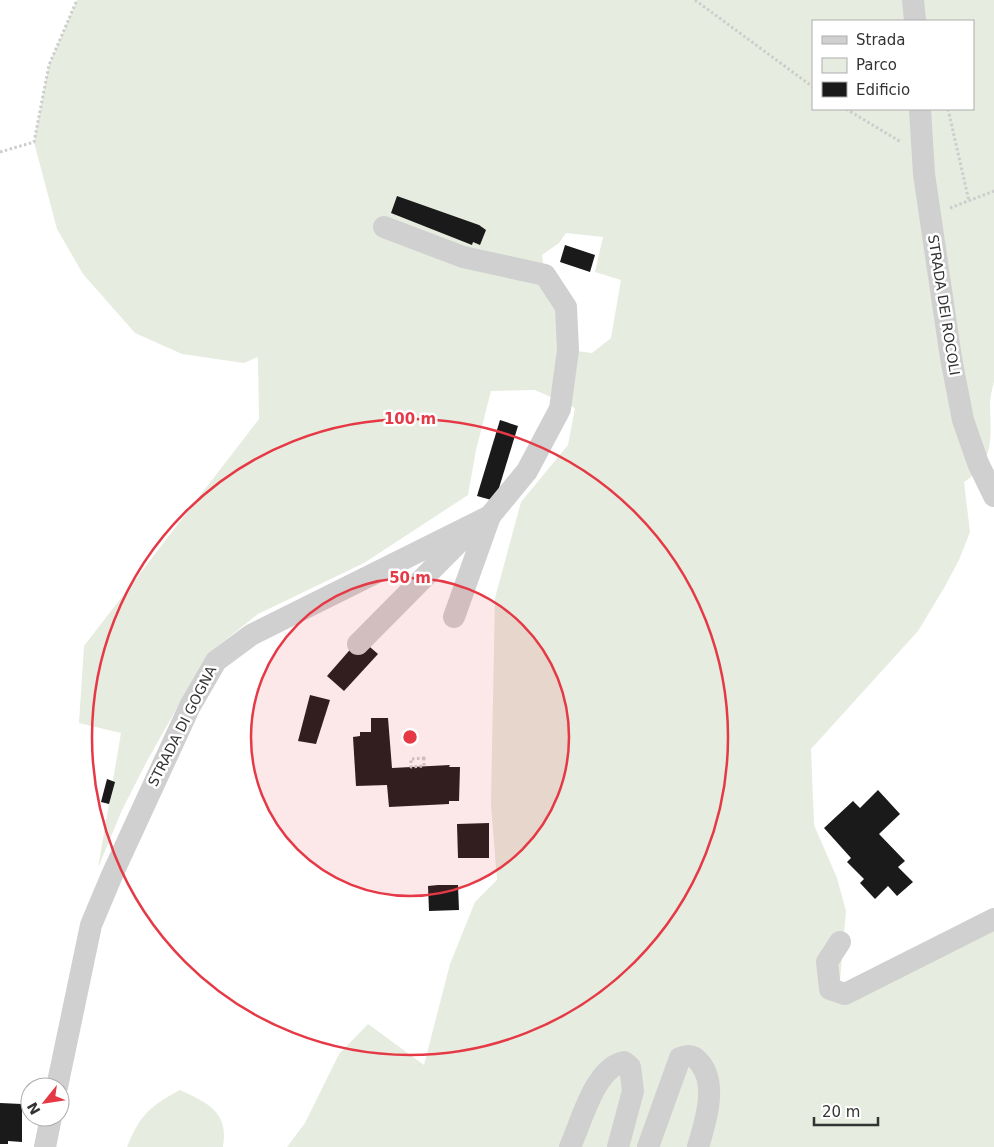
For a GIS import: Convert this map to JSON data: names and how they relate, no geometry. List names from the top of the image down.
{
  "streets": {
    "street": ["STRADA DEI ROCOLI", "STRADA DI GOGNA"]
  },
  "legend": ["Strada", "Parco", "Edificio"],
  "scale_bar": "20 m",
  "north": "bottom left",
  "rings": ["100 m", "50 m"]
}
